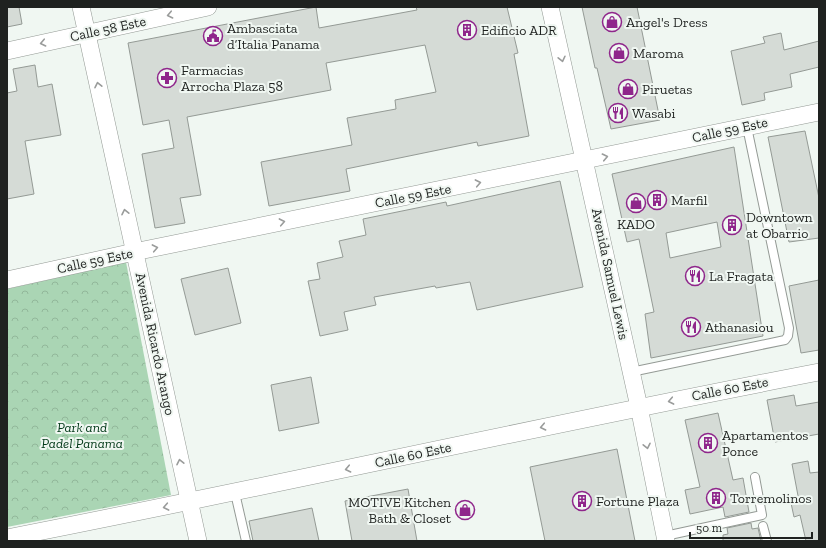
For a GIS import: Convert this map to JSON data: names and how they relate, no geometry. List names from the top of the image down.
{
  "streets": {
    "street": [
      "Calle 58 Este",
      "Calle 59 Este",
      "Avenida Samuel Lewis",
      "Avenida Ricardo Arango",
      "Calle 60 Este"
    ]
  },
  "crossings": [
    ["Calle 58 Este", "Avenida Ricardo Arango"],
    ["Calle 59 Este", "Avenida Samuel Lewis"],
    ["Calle 59 Este", "Avenida Ricardo Arango"],
    ["Avenida Samuel Lewis", "Calle 60 Este"],
    ["Avenida Ricardo Arango", "Calle 60 Este"]
  ],
  "one_way": [
    "Calle 58 Este",
    "Calle 59 Este",
    "Avenida Samuel Lewis",
    "Avenida Ricardo Arango",
    "Calle 60 Este"
  ],
  "parks": ["Park and Padel Panama"],
  "places": {
    "shop": [
      "Angel's Dress",
      "Maroma",
      "Piruetas",
      "KADO",
      "MOTIVE Kitchen Bath & Closet"
    ],
    "building": [
      "Edificio ADR",
      "Marfil",
      "Downtown at Obarrio",
      "Apartamentos Ponce",
      "Torremolinos",
      "Fortune Plaza"
    ],
    "public building": ["Ambasciata d’Italia Panama"],
    "pharmacy": ["Farmacias Arrocha Plaza 58"],
    "restaurant": ["Wasabi", "La Fragata", "Athanasiou"]
  },
  "scale_bar": "50 m"
}
